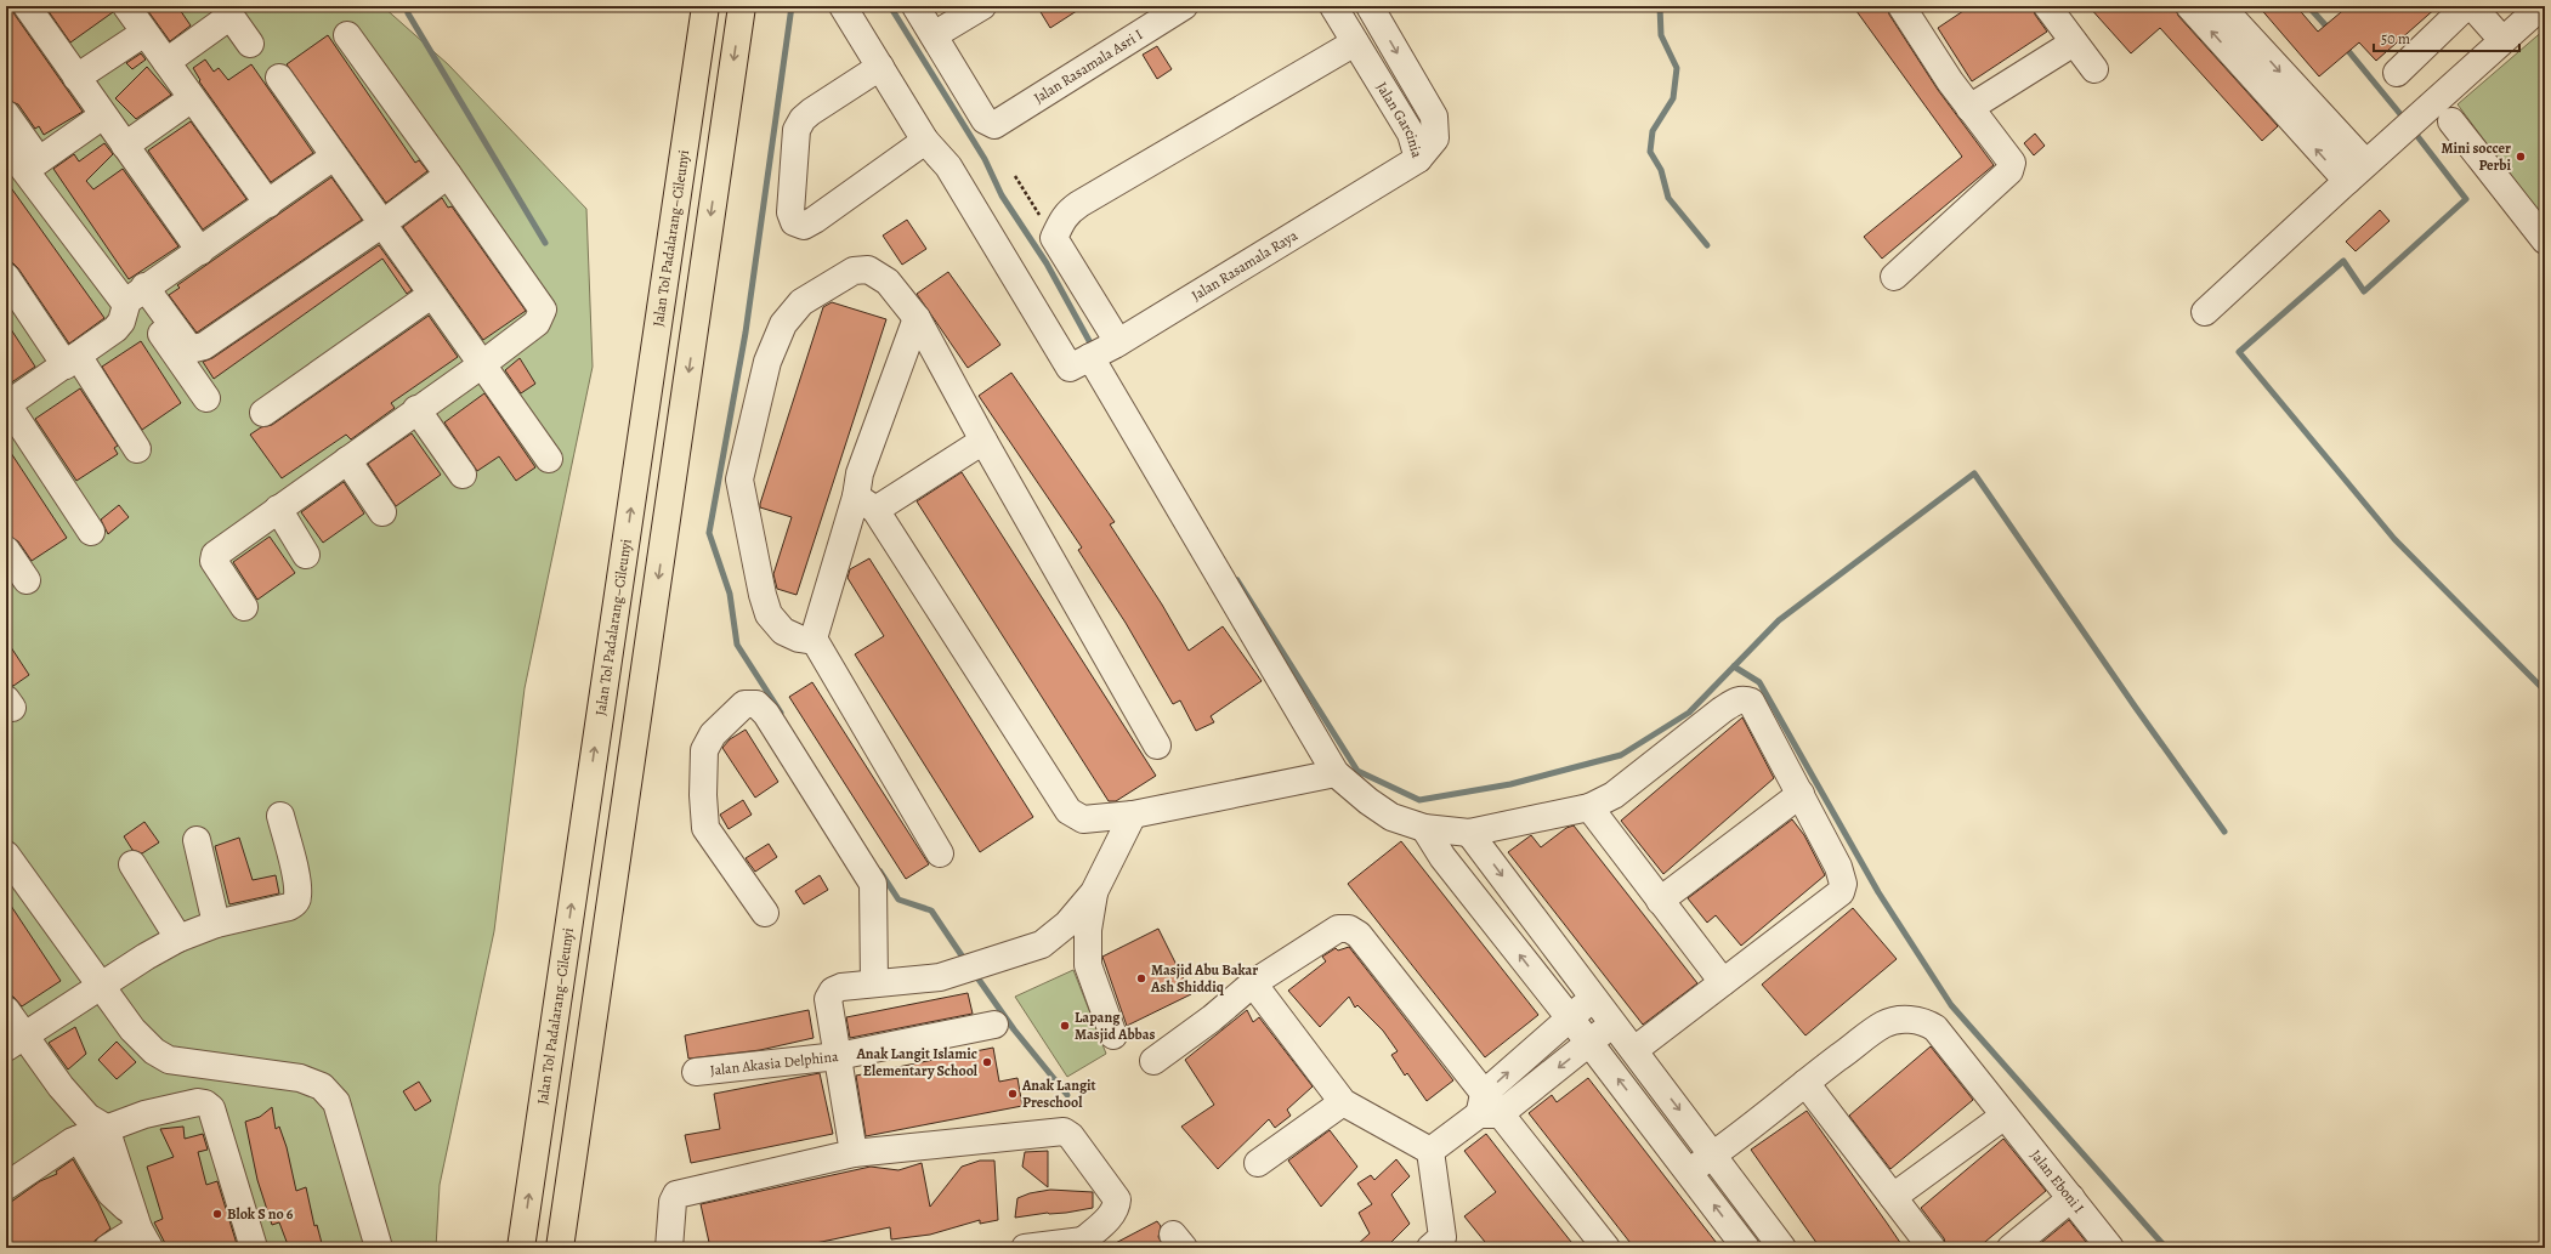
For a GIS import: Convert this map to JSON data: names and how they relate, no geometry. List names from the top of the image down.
{
  "streets": {
    "highway": ["Jalan Tol Padalarang–Cileunyi"],
    "street": [
      "Jalan Rasamala Asri I",
      "Jalan Garcinia",
      "Jalan Rasamala Raya",
      "Jalan Akasia Delphina",
      "Jalan Eboni I"
    ]
  },
  "crossings": [
    ["Jalan Garcinia", "Jalan Rasamala Raya"]
  ],
  "places": [
    "Mini soccer Perbi",
    "Masjid Abu Bakar Ash Shiddiq",
    "Lapang Masjid Abbas",
    "Anak Langit Islamic Elementary School",
    "Anak Langit Preschool",
    "Blok S no 6"
  ],
  "scale_bar": "50 m"
}
